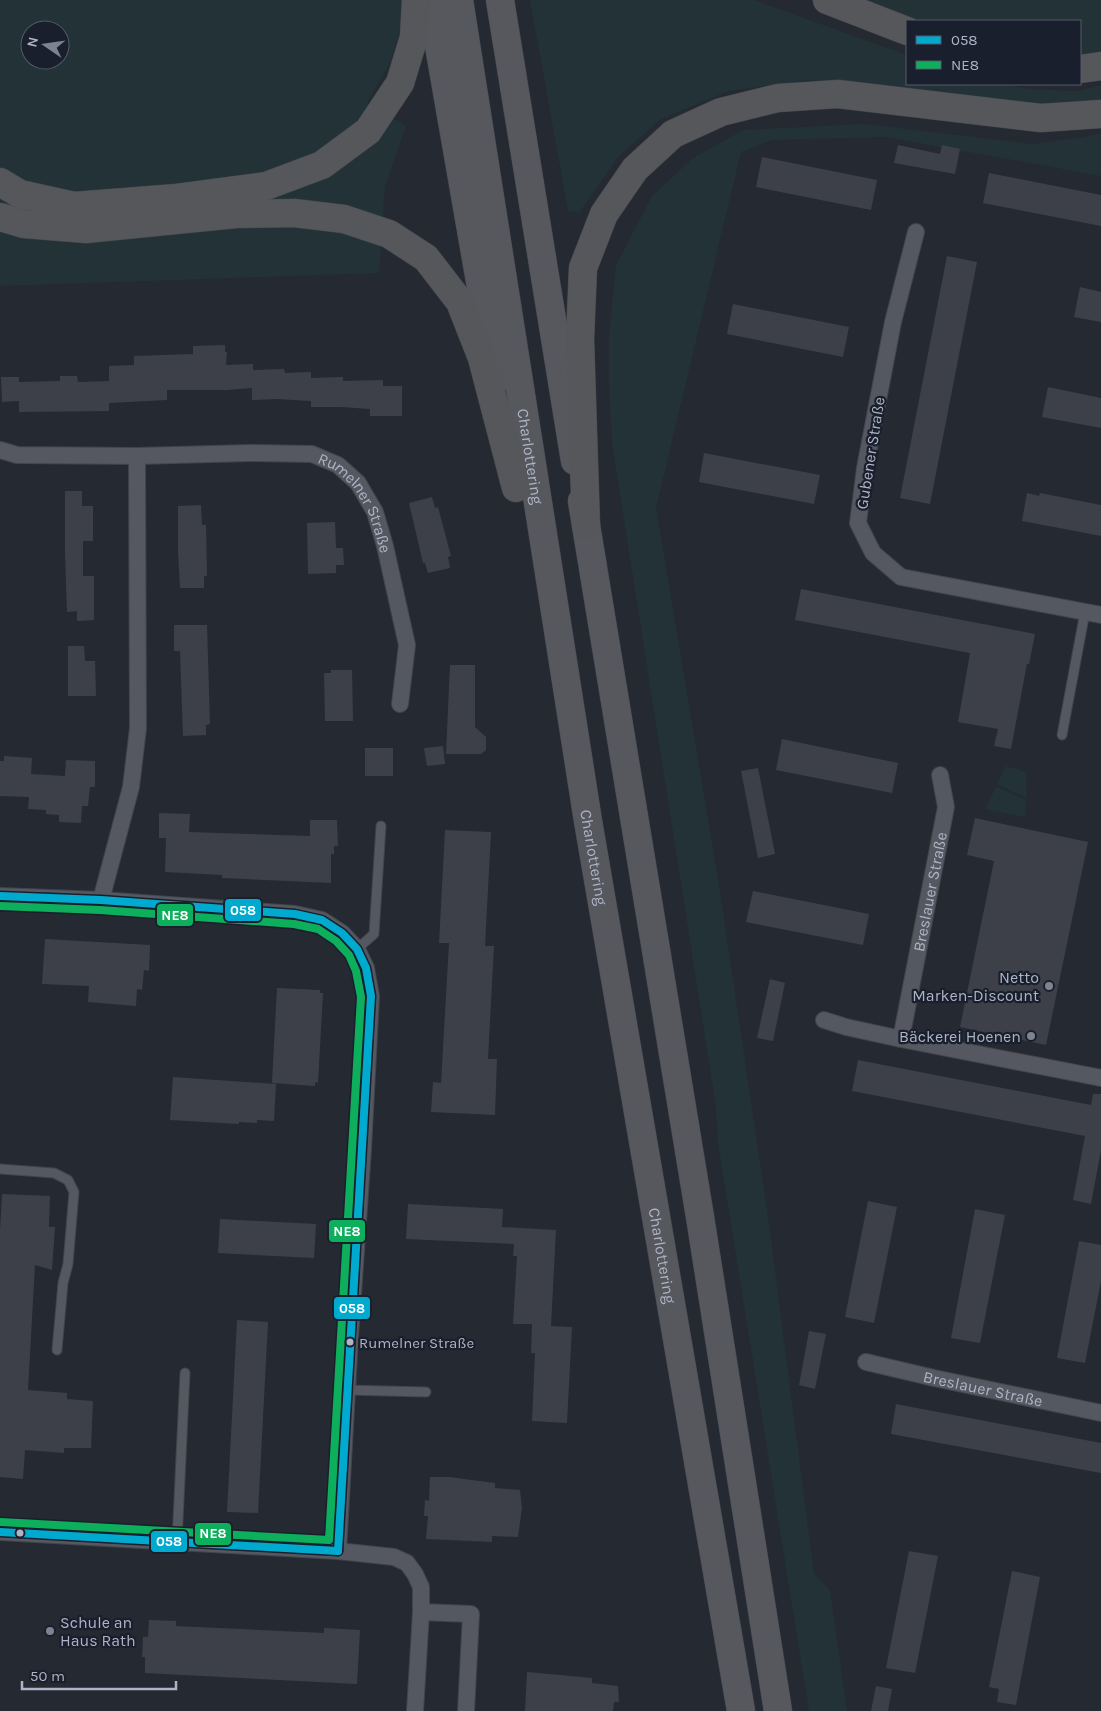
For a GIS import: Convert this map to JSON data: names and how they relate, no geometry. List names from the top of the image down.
{
  "streets": {
    "highway": ["Charlottering"],
    "street": ["Gubener Straße", "Rumelner Straße", "Breslauer Straße"]
  },
  "places": [
    "Netto Marken-Discount",
    "Bäckerei Hoenen",
    "Rumelner Straße",
    "Schule an Haus Rath"
  ],
  "lines": ["transit line 058", "transit line NE8"],
  "legend": ["058", "NE8"],
  "scale_bar": "50 m",
  "north": "left"
}
